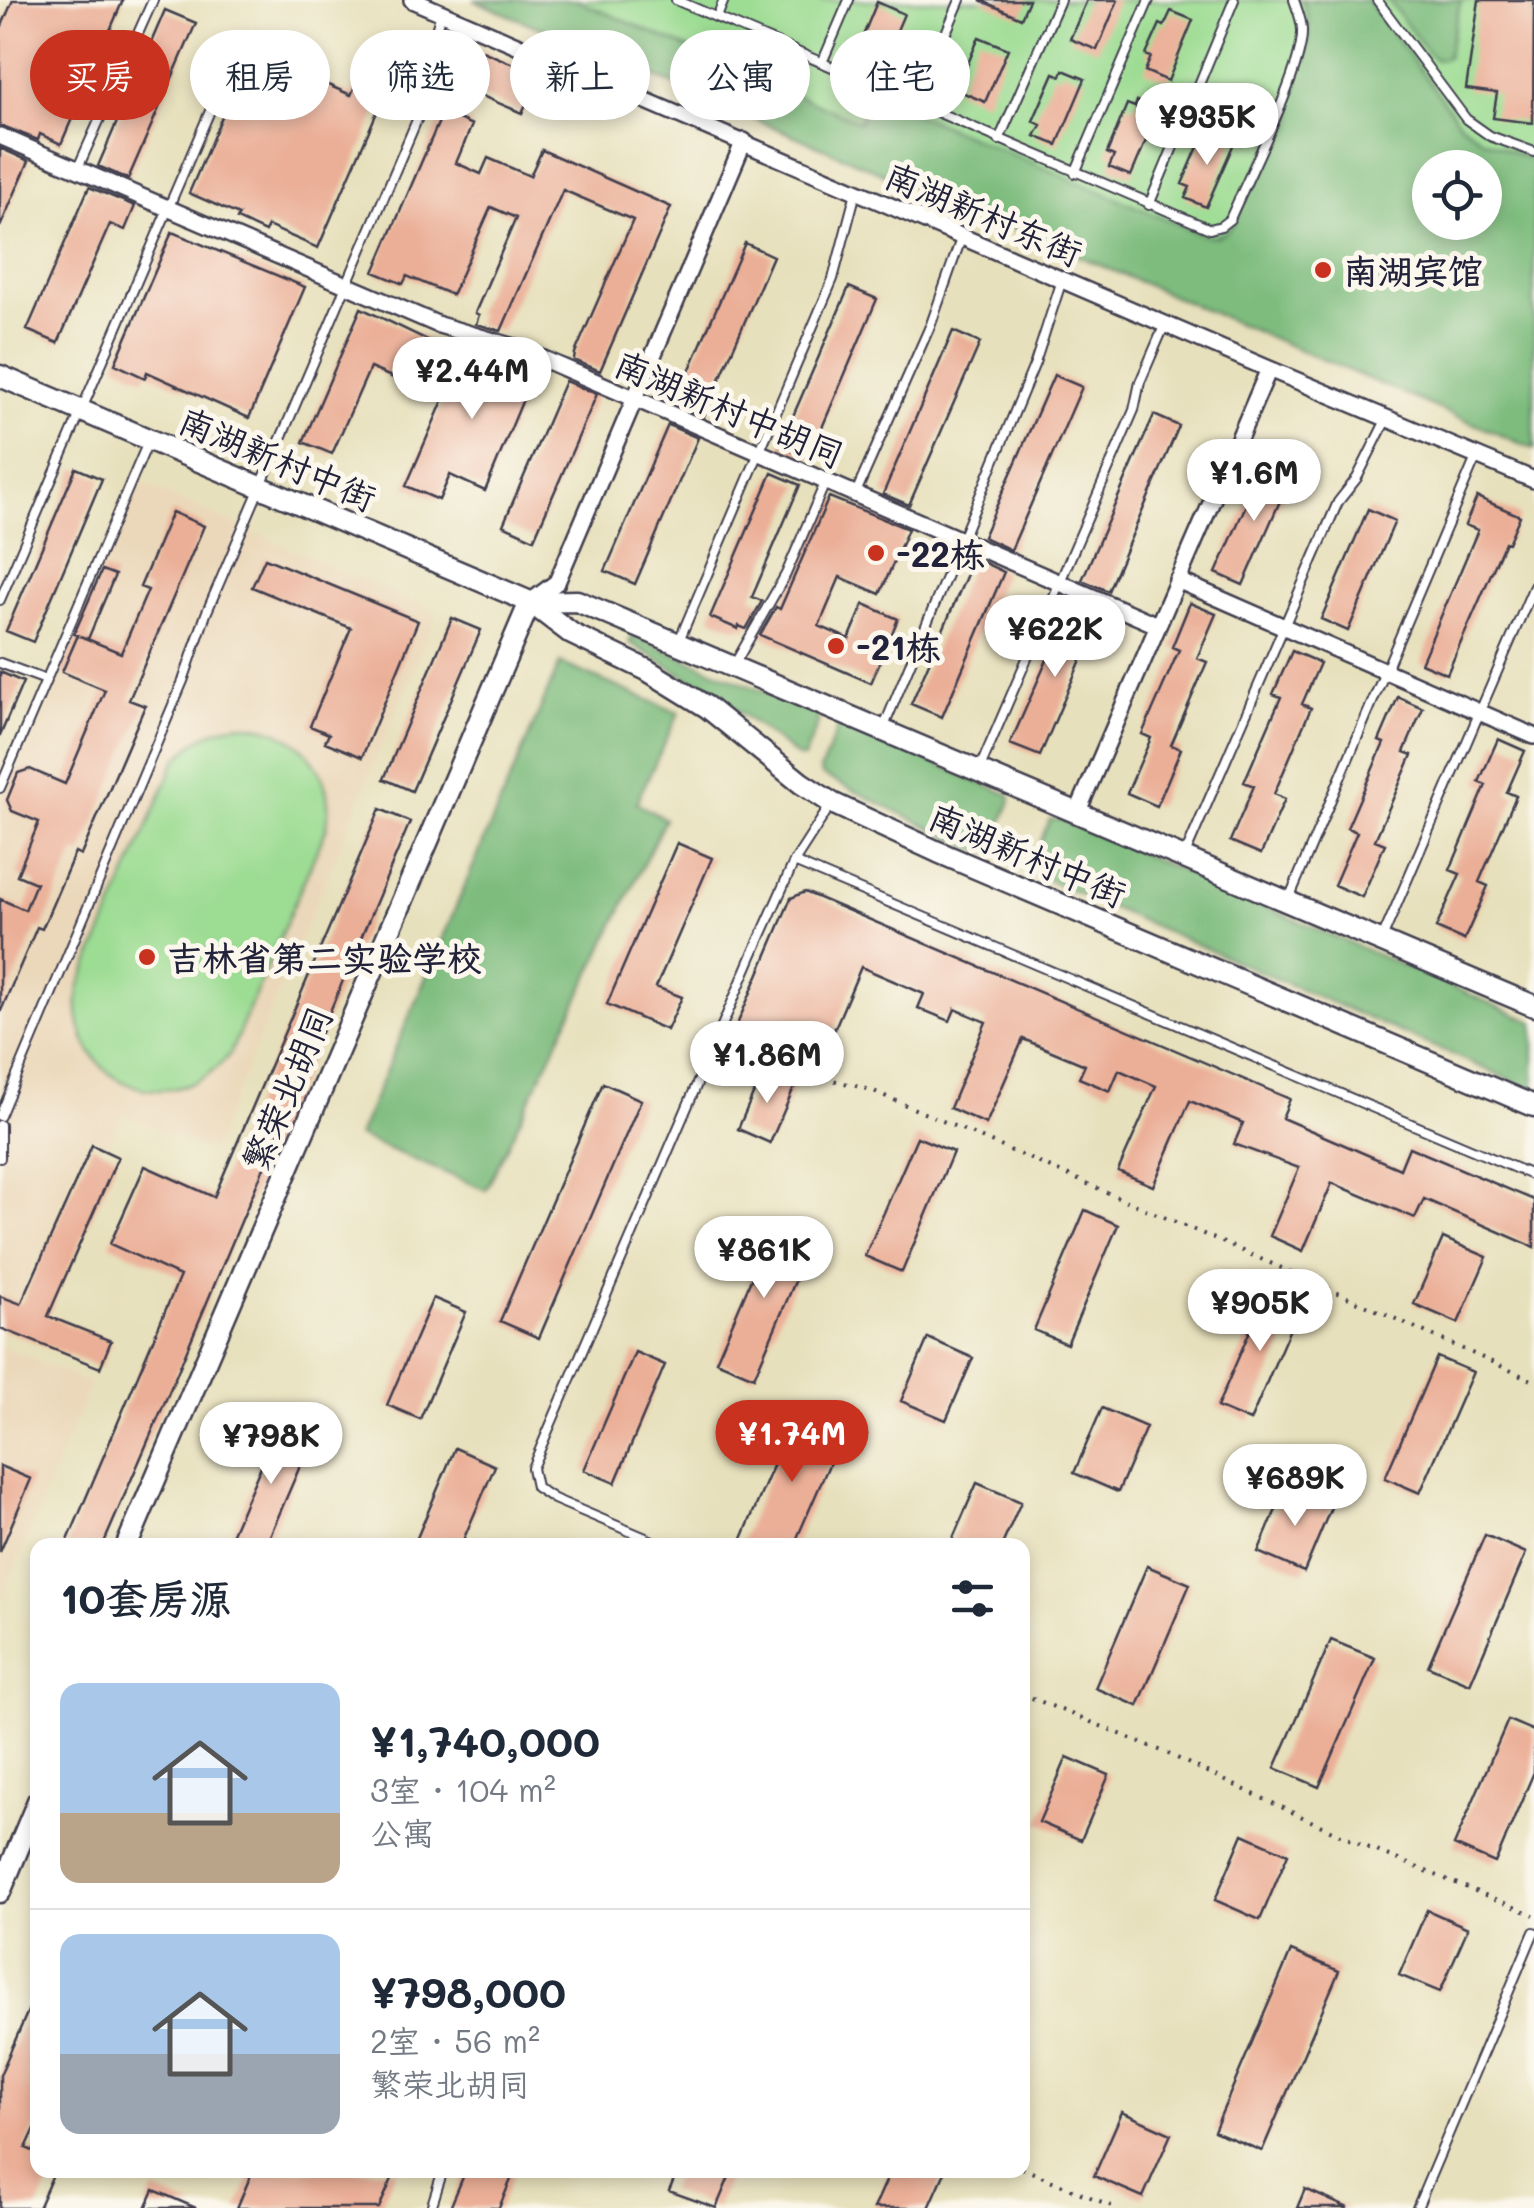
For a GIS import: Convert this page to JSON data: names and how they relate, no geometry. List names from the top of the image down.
{
  "streets": {
    "street": [
      "南湖新村东街",
      "南湖新村中胡同",
      "南湖新村中街",
      "繁荣北胡同"
    ]
  },
  "crossings": [
    ["南湖新村中街", "繁荣北胡同"]
  ],
  "places": [
    "南湖宾馆",
    "-22栋",
    "-21栋",
    "吉林省第二实验学校"
  ],
  "page": {
    "chip": [
      "买房",
      "租房",
      "筛选",
      "新上",
      "公寓",
      "住宅"
    ],
    "price": [
      "¥935K",
      "¥2.44M",
      "¥1.6M",
      "¥622K",
      "¥1.86M",
      "¥861K",
      "¥905K",
      "¥1.74M",
      "¥798K",
      "¥689K"
    ],
    "heading": "10套房源",
    "list": [
      {
        "name": "¥1,740,000",
        "note": "3室 · 104 m² · 公寓"
      },
      {
        "name": "¥798,000",
        "note": "2室 · 56 m² · 繁荣北胡同"
      }
    ]
  }
}
